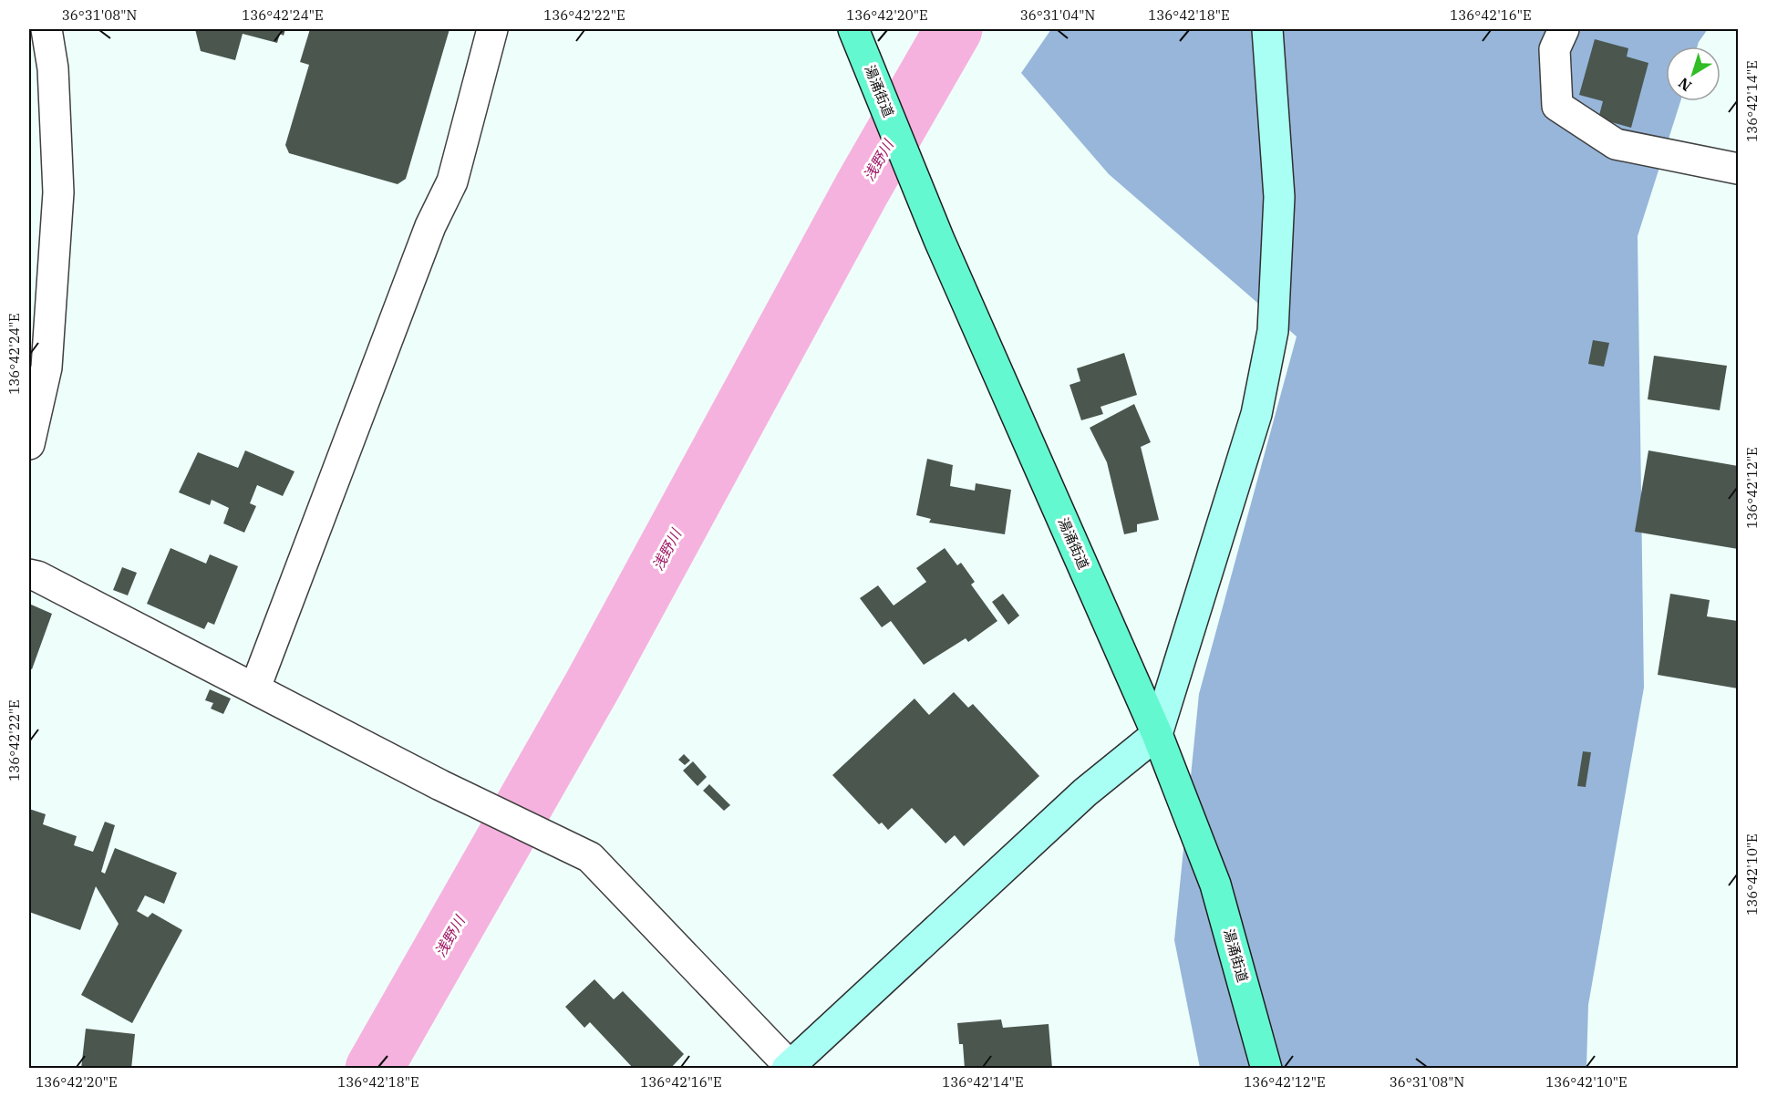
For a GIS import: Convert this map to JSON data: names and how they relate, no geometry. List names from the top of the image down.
{
  "streets": {
    "main road": ["湯涌街道"]
  },
  "water": ["浅野川"],
  "north": "bottom left",
  "coordinates": [
    "36°31'08\"N",
    "136°42'24\"E",
    "136°42'22\"E",
    "136°42'20\"E",
    "36°31'04\"N",
    "136°42'18\"E",
    "136°42'16\"E",
    "136°42'14\"E",
    "136°42'12\"E",
    "136°42'10\"E"
  ]
}
